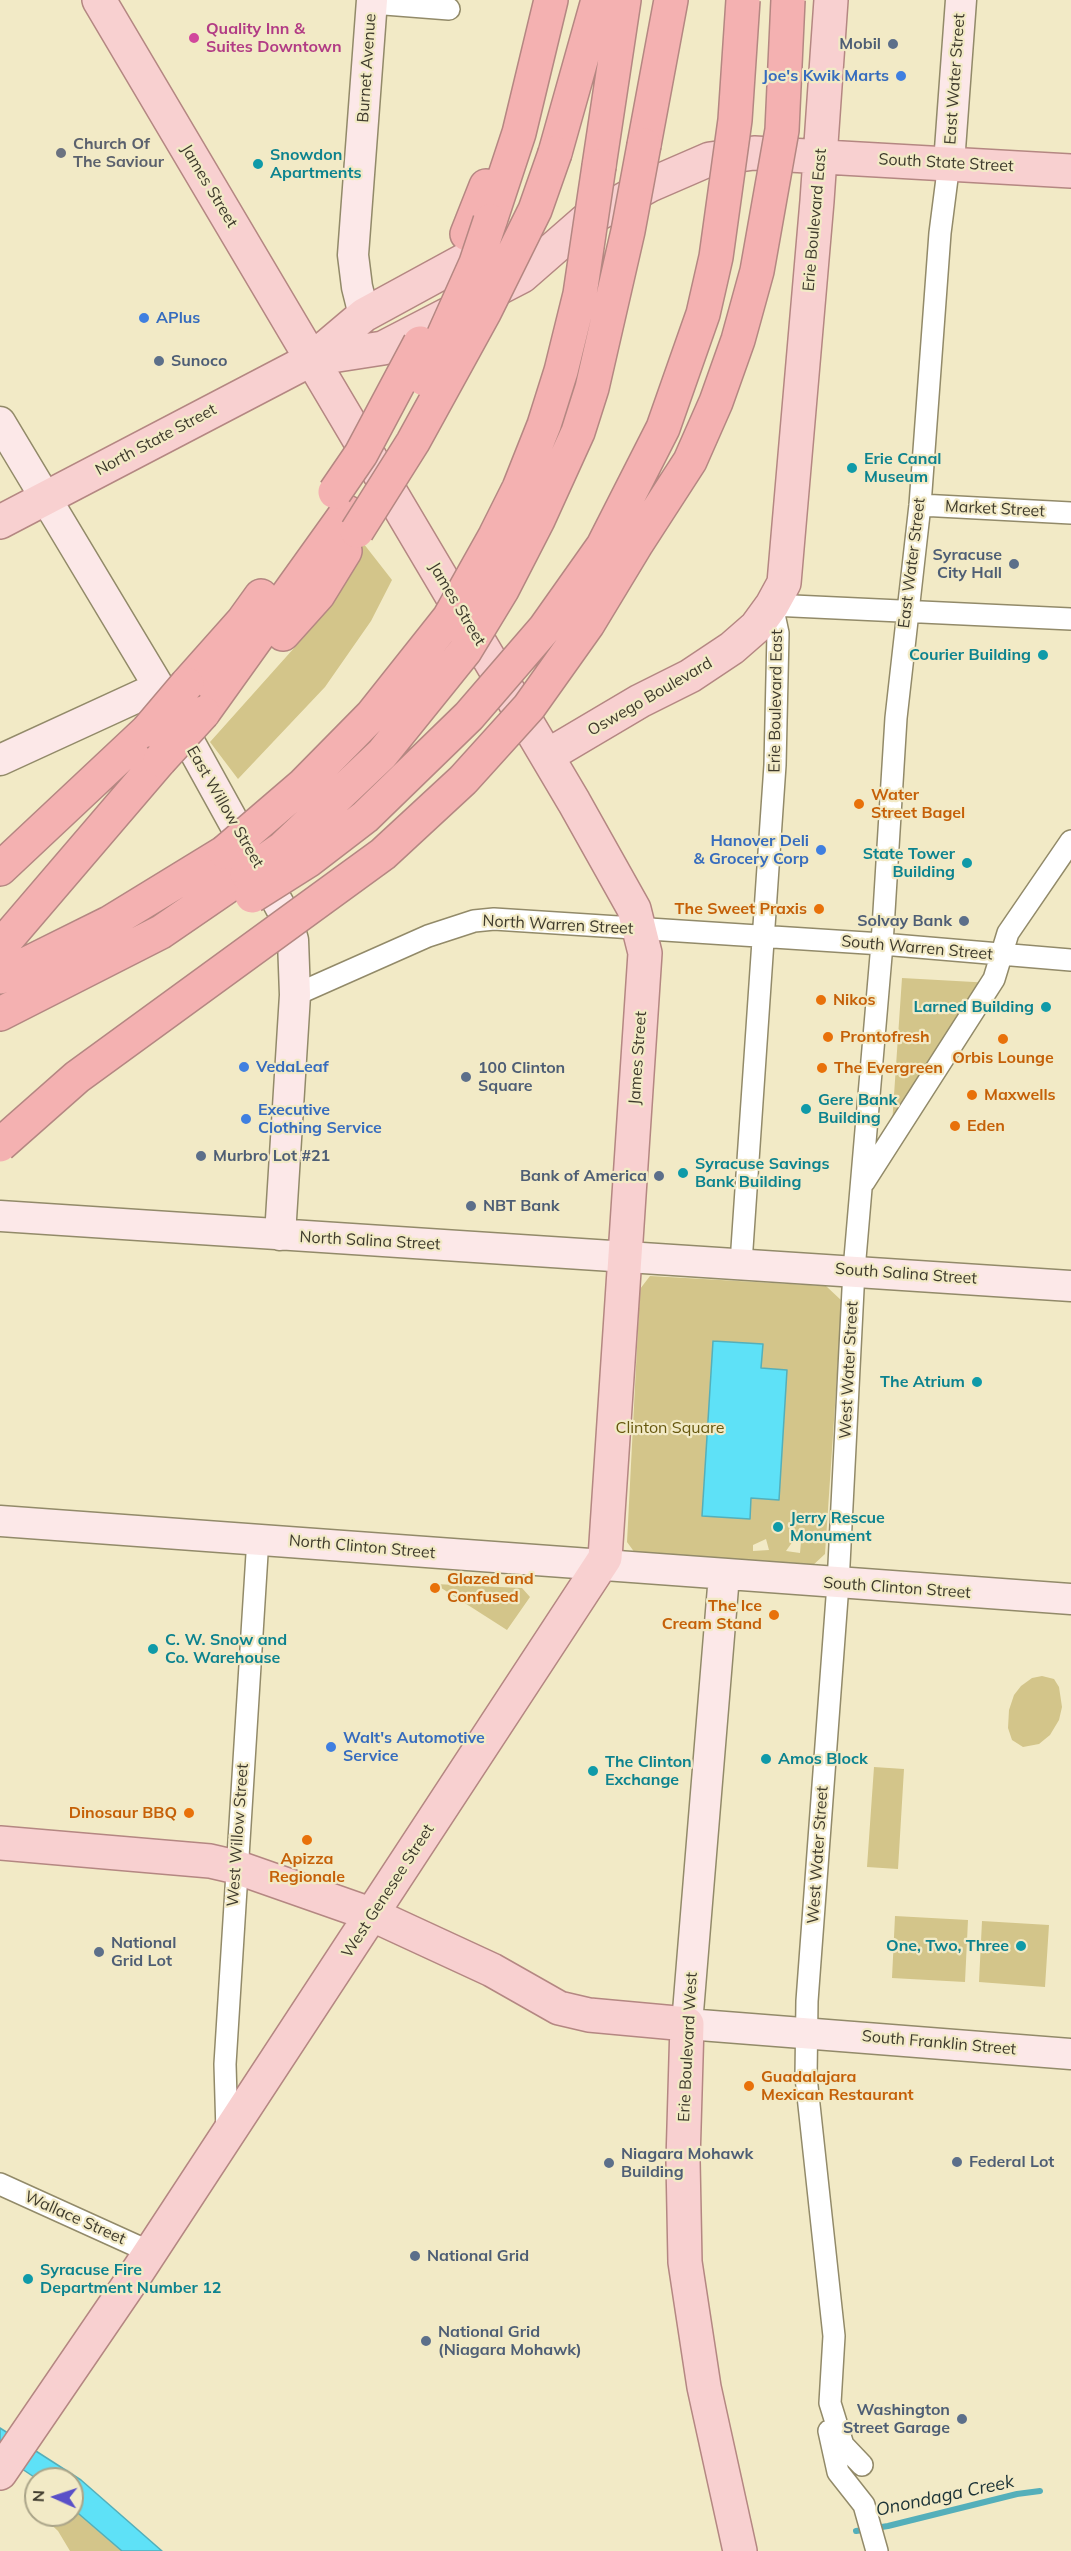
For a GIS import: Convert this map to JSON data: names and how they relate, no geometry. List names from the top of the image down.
{
  "streets": {
    "main road": [
      "South State Street",
      "James Street",
      "Erie Boulevard East",
      "North State Street",
      "Oswego Boulevard",
      "West Genesee Street",
      "Erie Boulevard West"
    ],
    "street": [
      "Burnet Avenue",
      "East Water Street",
      "Market Street",
      "East Willow Street",
      "North Warren Street",
      "South Warren Street",
      "North Salina Street",
      "South Salina Street",
      "West Water Street",
      "North Clinton Street",
      "South Clinton Street",
      "West Willow Street",
      "South Franklin Street",
      "Wallace Street"
    ]
  },
  "crossings": [
    ["Burnet Avenue", "North State Street"],
    ["East Water Street", "South State Street"],
    ["East Water Street", "Market Street"],
    ["East Water Street", "South Warren Street"],
    ["East Water Street", "South Salina Street"],
    ["East Water Street", "West Water Street"],
    ["South State Street", "Erie Boulevard East"],
    ["South State Street", "North State Street"],
    ["James Street", "North State Street"],
    ["James Street", "Oswego Boulevard"],
    ["James Street", "North Warren Street"],
    ["James Street", "North Salina Street"],
    ["James Street", "West Genesee Street"],
    ["Erie Boulevard East", "North State Street"],
    ["Erie Boulevard East", "Oswego Boulevard"],
    ["Erie Boulevard East", "North Warren Street"],
    ["Erie Boulevard East", "South Warren Street"],
    ["Erie Boulevard East", "North Salina Street"],
    ["Erie Boulevard East", "South Salina Street"],
    ["North State Street", "East Willow Street"],
    ["East Willow Street", "North Warren Street"],
    ["East Willow Street", "North Salina Street"],
    ["North Warren Street", "South Warren Street"],
    ["North Salina Street", "South Salina Street"],
    ["North Salina Street", "West Genesee Street"],
    ["South Salina Street", "West Water Street"],
    ["West Water Street", "South Clinton Street"],
    ["West Water Street", "South Franklin Street"],
    ["North Clinton Street", "South Clinton Street"],
    ["North Clinton Street", "West Willow Street"],
    ["North Clinton Street", "West Genesee Street"],
    ["North Clinton Street", "Erie Boulevard West"],
    ["South Clinton Street", "Erie Boulevard West"],
    ["West Willow Street", "West Genesee Street"],
    ["West Genesee Street", "Wallace Street"],
    ["South Franklin Street", "Erie Boulevard West"]
  ],
  "water": ["Onondaga Creek"],
  "parks": ["Clinton Square"],
  "places": [
    "Quality Inn & Suites Downtown",
    "Mobil",
    "Joe's Kwik Marts",
    "Church Of The Saviour",
    "Snowdon Apartments",
    "APlus",
    "Sunoco",
    "Erie Canal Museum",
    "Syracuse City Hall",
    "Courier Building",
    "Water Street Bagel",
    "Hanover Deli & Grocery Corp",
    "State Tower Building",
    "The Sweet Praxis",
    "Solvay Bank",
    "Nikos",
    "Larned Building",
    "Prontofresh",
    "Orbis Lounge",
    "VedaLeaf",
    "The Evergreen",
    "100 Clinton Square",
    "Maxwells",
    "Gere Bank Building",
    "Executive Clothing Service",
    "Eden",
    "Murbro Lot #21",
    "Syracuse Savings Bank Building",
    "Bank of America",
    "NBT Bank",
    "The Atrium",
    "Jerry Rescue Monument",
    "Glazed and Confused",
    "The Ice Cream Stand",
    "C. W. Snow and Co. Warehouse",
    "Walt's Automotive Service",
    "Amos Block",
    "The Clinton Exchange",
    "Dinosaur BBQ",
    "Apizza Regionale",
    "One, Two, Three",
    "National Grid Lot",
    "Guadalajara Mexican Restaurant",
    "Federal Lot",
    "Niagara Mohawk Building",
    "National Grid",
    "Syracuse Fire Department Number 12",
    "National Grid (Niagara Mohawk)",
    "Washington Street Garage"
  ],
  "north": "left"
}
